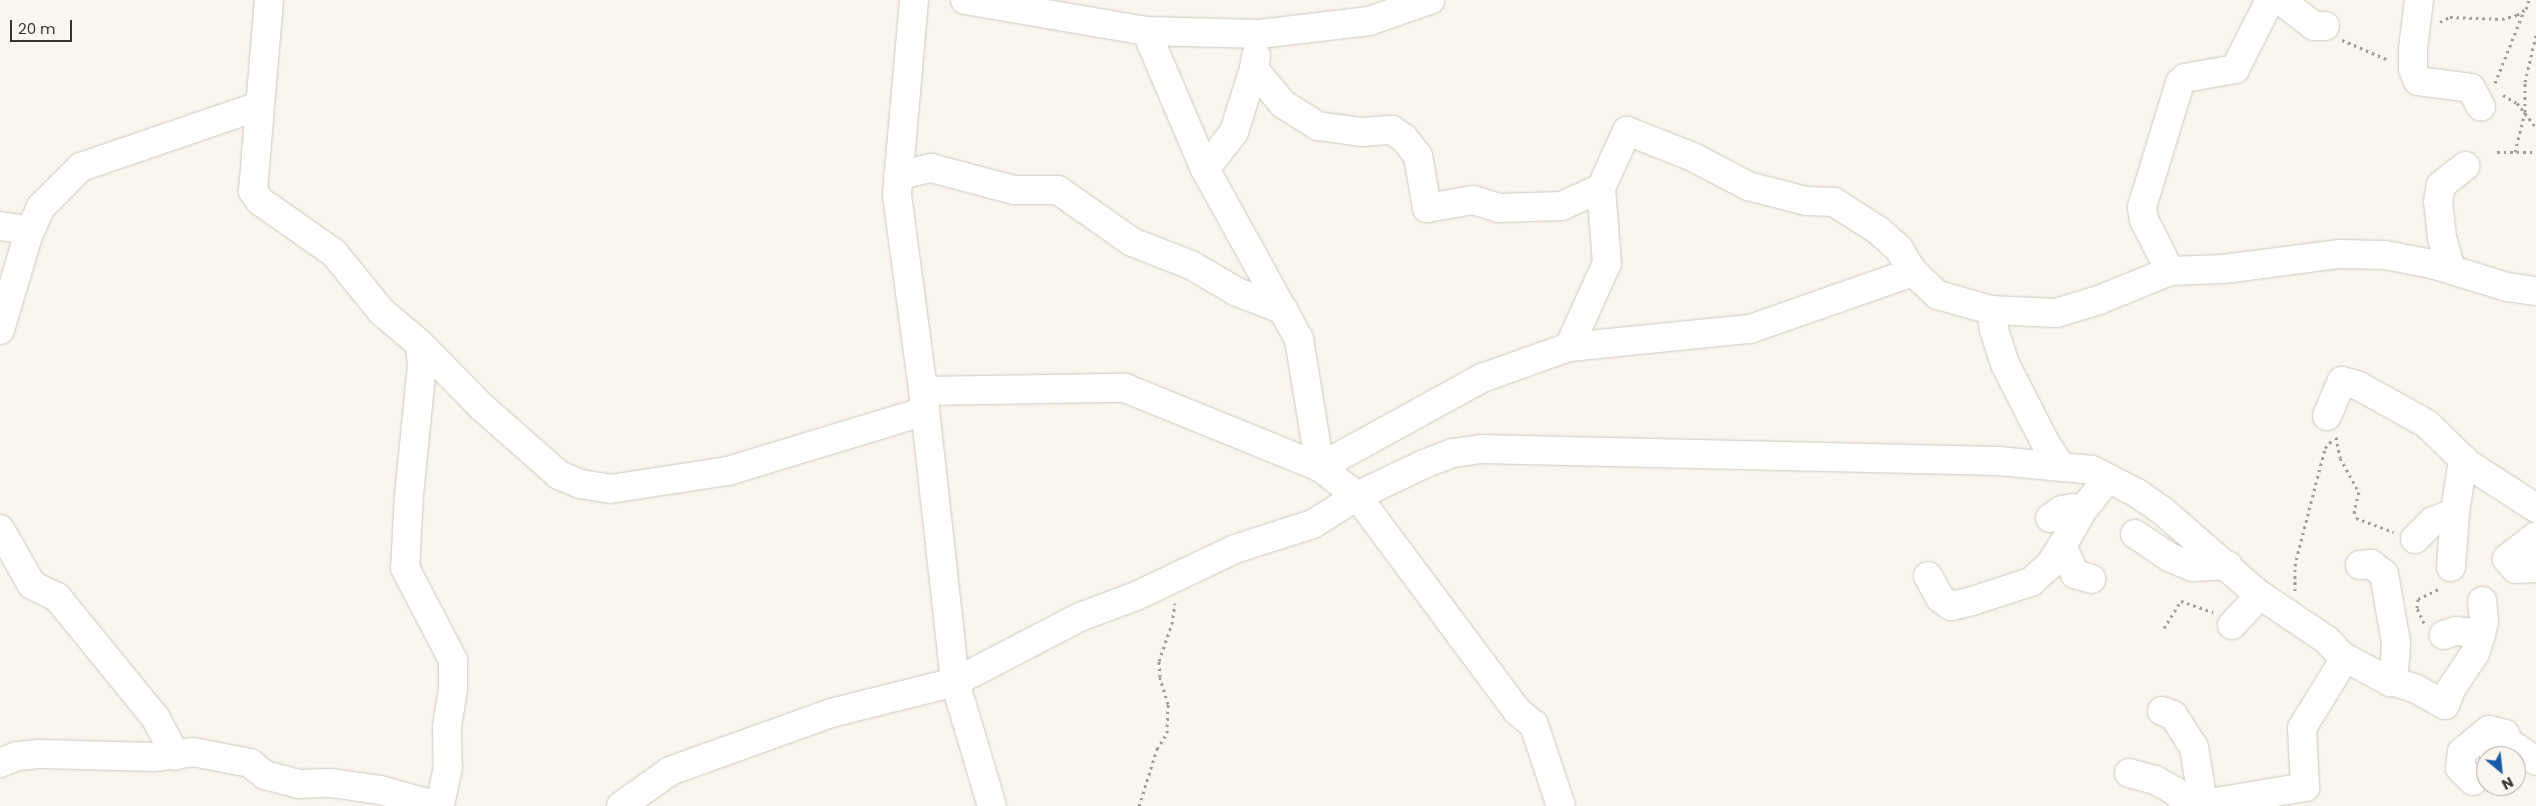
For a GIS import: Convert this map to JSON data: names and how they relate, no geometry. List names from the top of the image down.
{
  "scale_bar": "20 m",
  "north": "bottom right"
}
